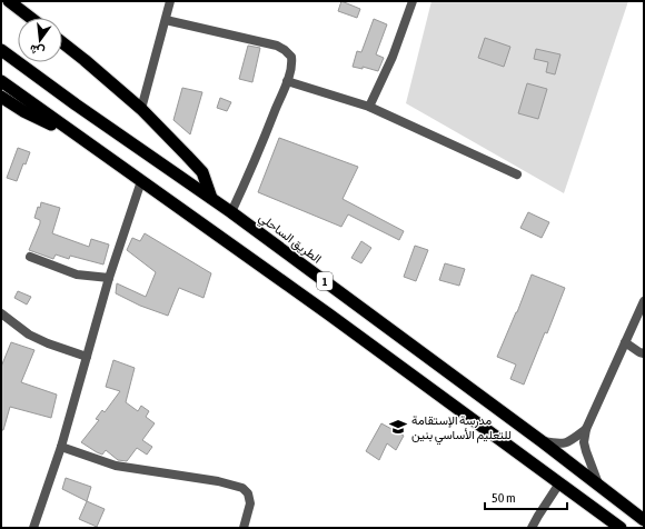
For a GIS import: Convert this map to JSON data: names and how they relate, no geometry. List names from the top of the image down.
{
  "streets": {
    "highway": ["الطريق الساحلي", "1"]
  },
  "places": {
    "school or university": ["مدرسة اﻹستقامة للتعليم اﻷساسي بنين"]
  },
  "scale_bar": "50 m",
  "north": "bottom"
}
